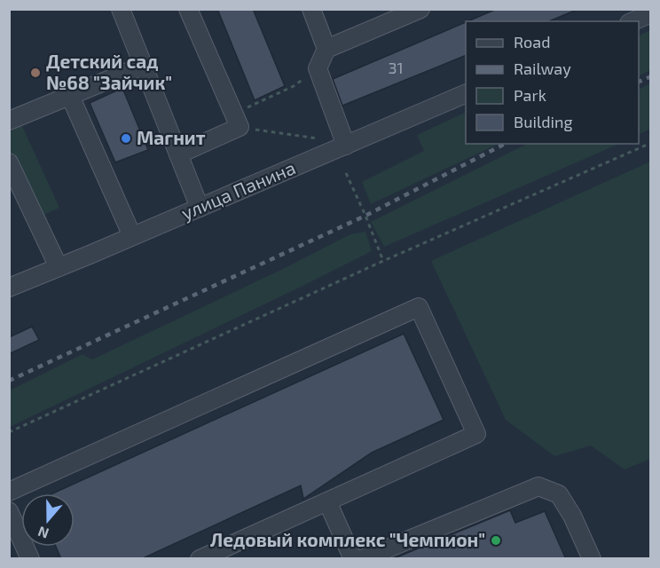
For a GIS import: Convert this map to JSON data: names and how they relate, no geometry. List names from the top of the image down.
{
  "streets": {
    "street": ["улица Панина"]
  },
  "places": ["Детский сад №68 \"Зайчик\"", "Магнит", "Ледовый комплекс \"Чемпион\""],
  "house_numbers": ["31"],
  "legend": [
    "Road",
    "Railway",
    "Park",
    "Building"
  ],
  "north": "bottom"
}
